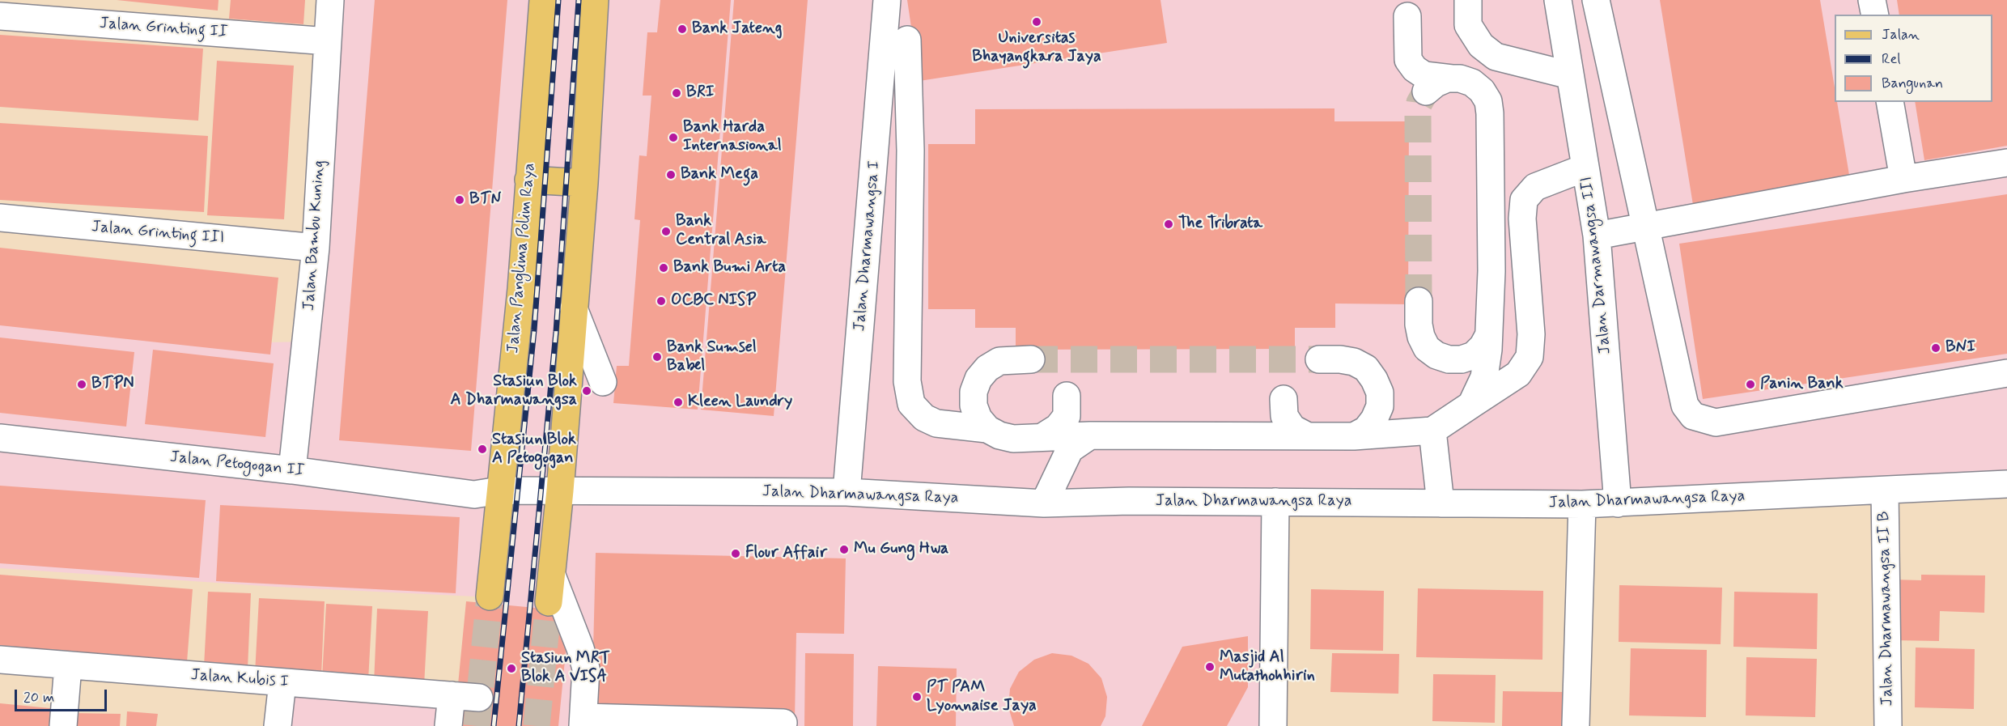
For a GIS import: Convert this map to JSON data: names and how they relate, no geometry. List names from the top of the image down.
{
  "streets": {
    "main road": ["Jalan Panglima Polim Raya"],
    "street": [
      "Jalan Grinting II",
      "Jalan Grinting III",
      "Jalan Bambu Kuning",
      "Jalan Dharmawangsa I",
      "Jalan Darmawangsa III",
      "Jalan Petogogan II",
      "Jalan Dharmawangsa Raya",
      "Jalan Dharmawangsa II B",
      "Jalan Kubis I"
    ]
  },
  "crossings": [
    ["Jalan Grinting II", "Jalan Bambu Kuning"],
    ["Jalan Grinting III", "Jalan Bambu Kuning"],
    ["Jalan Bambu Kuning", "Jalan Petogogan II"],
    ["Jalan Dharmawangsa I", "Jalan Dharmawangsa Raya"],
    ["Jalan Panglima Polim Raya", "Jalan Petogogan II"],
    ["Jalan Panglima Polim Raya", "Jalan Dharmawangsa Raya"],
    ["Jalan Darmawangsa III", "Jalan Dharmawangsa Raya"],
    ["Jalan Petogogan II", "Jalan Dharmawangsa Raya"],
    ["Jalan Dharmawangsa Raya", "Jalan Dharmawangsa II B"]
  ],
  "places": [
    "Universitas Bhayangkara Jaya",
    "Bank Jateng",
    "BRI",
    "Bank Harda Internasional",
    "Bank Mega",
    "BTN",
    "The Tribrata",
    "Bank Central Asia",
    "Bank Bumi Arta",
    "OCBC NISP",
    "BNI",
    "Bank Sumsel Babel",
    "BTPN",
    "Panin Bank",
    "Stasiun Blok A Dharmawangsa",
    "Kleen Laundry",
    "Stasiun Blok A Petogogan",
    "Mu Gung Hwa",
    "Flour Affair",
    "Masjid Al Mutathohhirin",
    "Stasiun MRT Blok A VISA",
    "PT PAM Lyonnaise Jaya"
  ],
  "legend": ["Jalan", "Rel", "Bangunan"],
  "scale_bar": "20 m"
}
